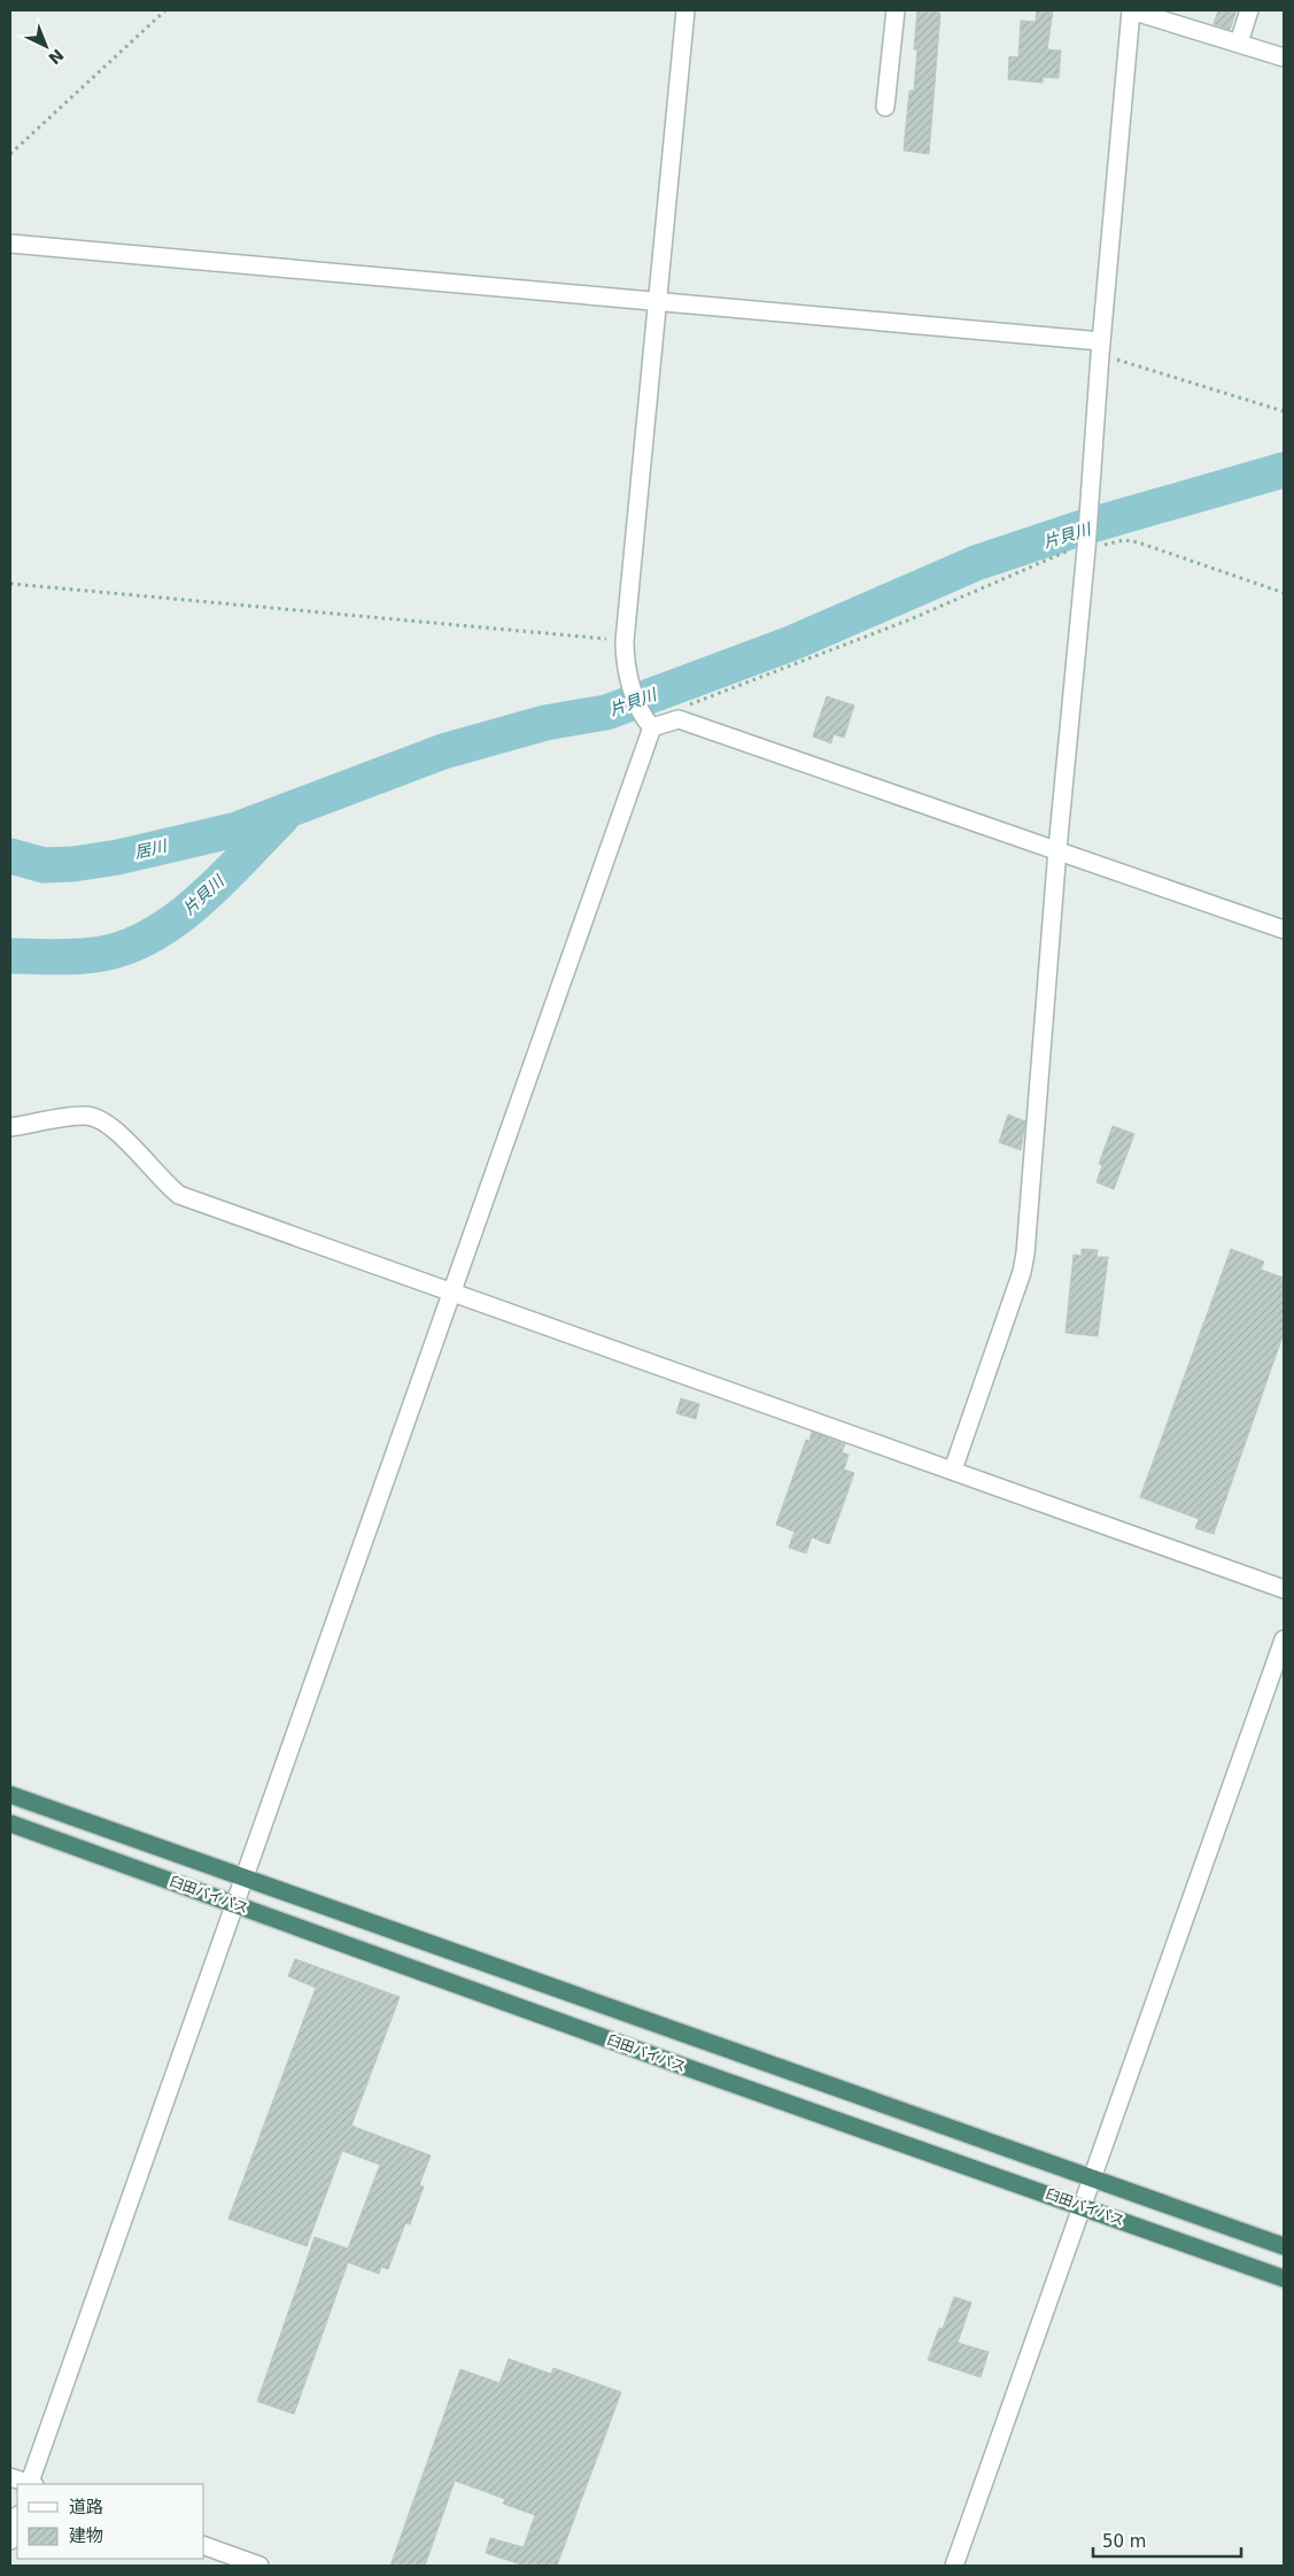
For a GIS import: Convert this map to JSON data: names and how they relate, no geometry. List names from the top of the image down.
{
  "streets": {
    "highway": ["臼田バイパス"]
  },
  "water": ["片貝川", "居川"],
  "legend": ["道路", "建物"],
  "scale_bar": "50 m",
  "north": "bottom right"
}
